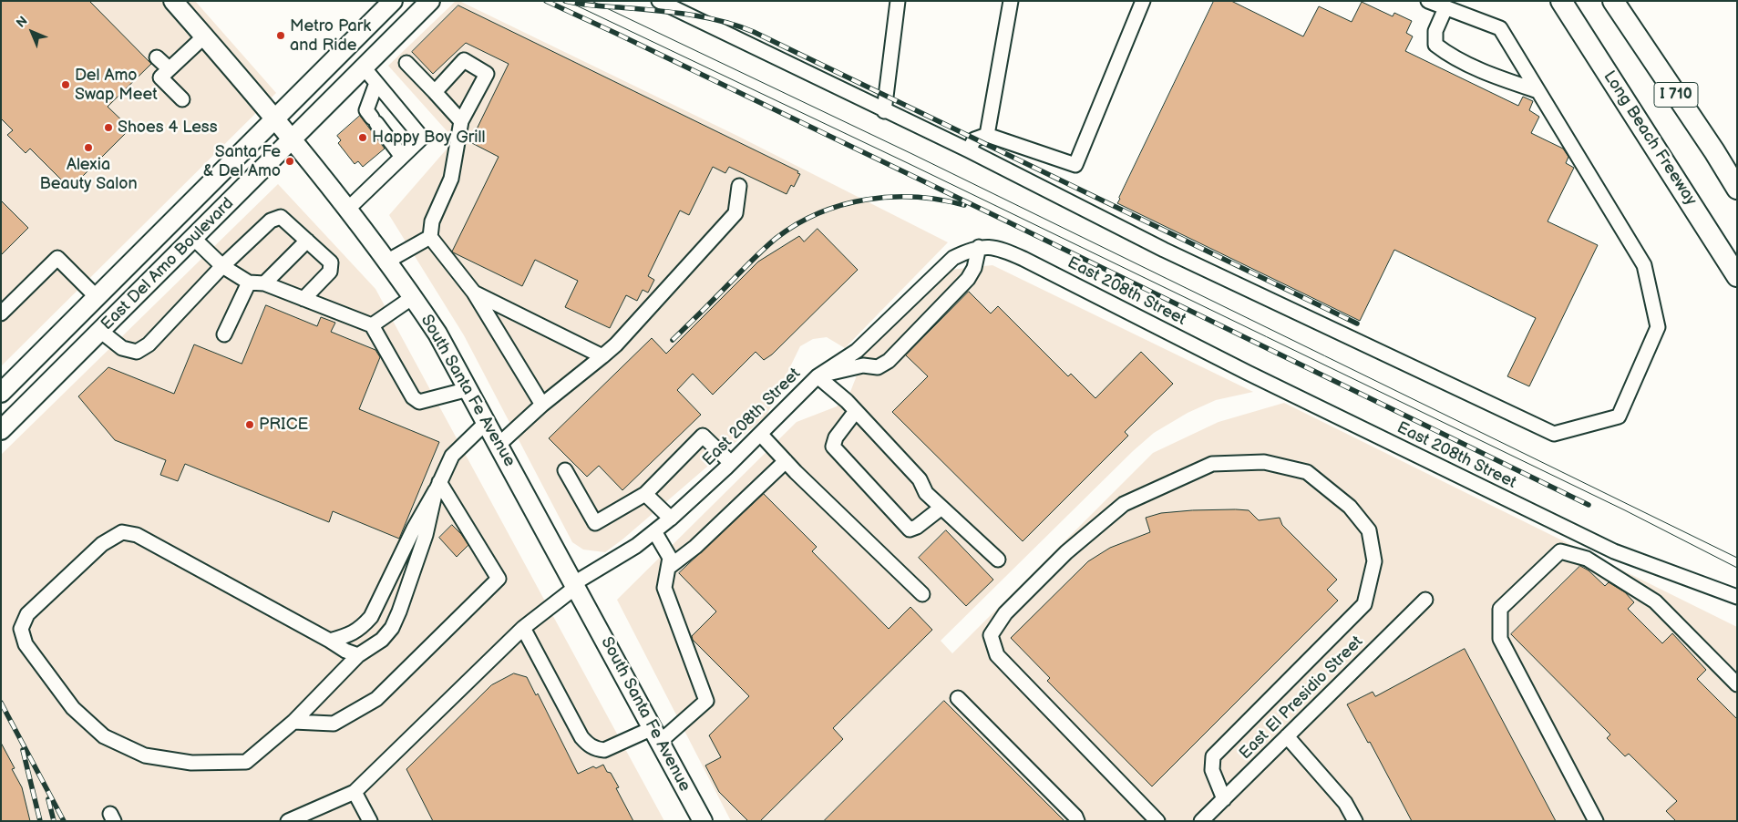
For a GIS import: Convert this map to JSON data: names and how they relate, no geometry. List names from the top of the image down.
{
  "streets": {
    "highway": ["I 710", "Long Beach Freeway"],
    "main road": ["East Del Amo Boulevard", "South Santa Fe Avenue"],
    "street": ["East 208th Street", "East El Presidio Street"]
  },
  "crossings": [
    ["East Del Amo Boulevard", "South Santa Fe Avenue"],
    ["East 208th Street", "South Santa Fe Avenue"]
  ],
  "places": [
    "Metro Park and Ride",
    "Del Amo Swap Meet",
    "Shoes 4 Less",
    "Happy Boy Grill",
    "Alexia Beauty Salon",
    "Santa Fe & Del Amo",
    "PRICE"
  ],
  "north": "top left"
}
